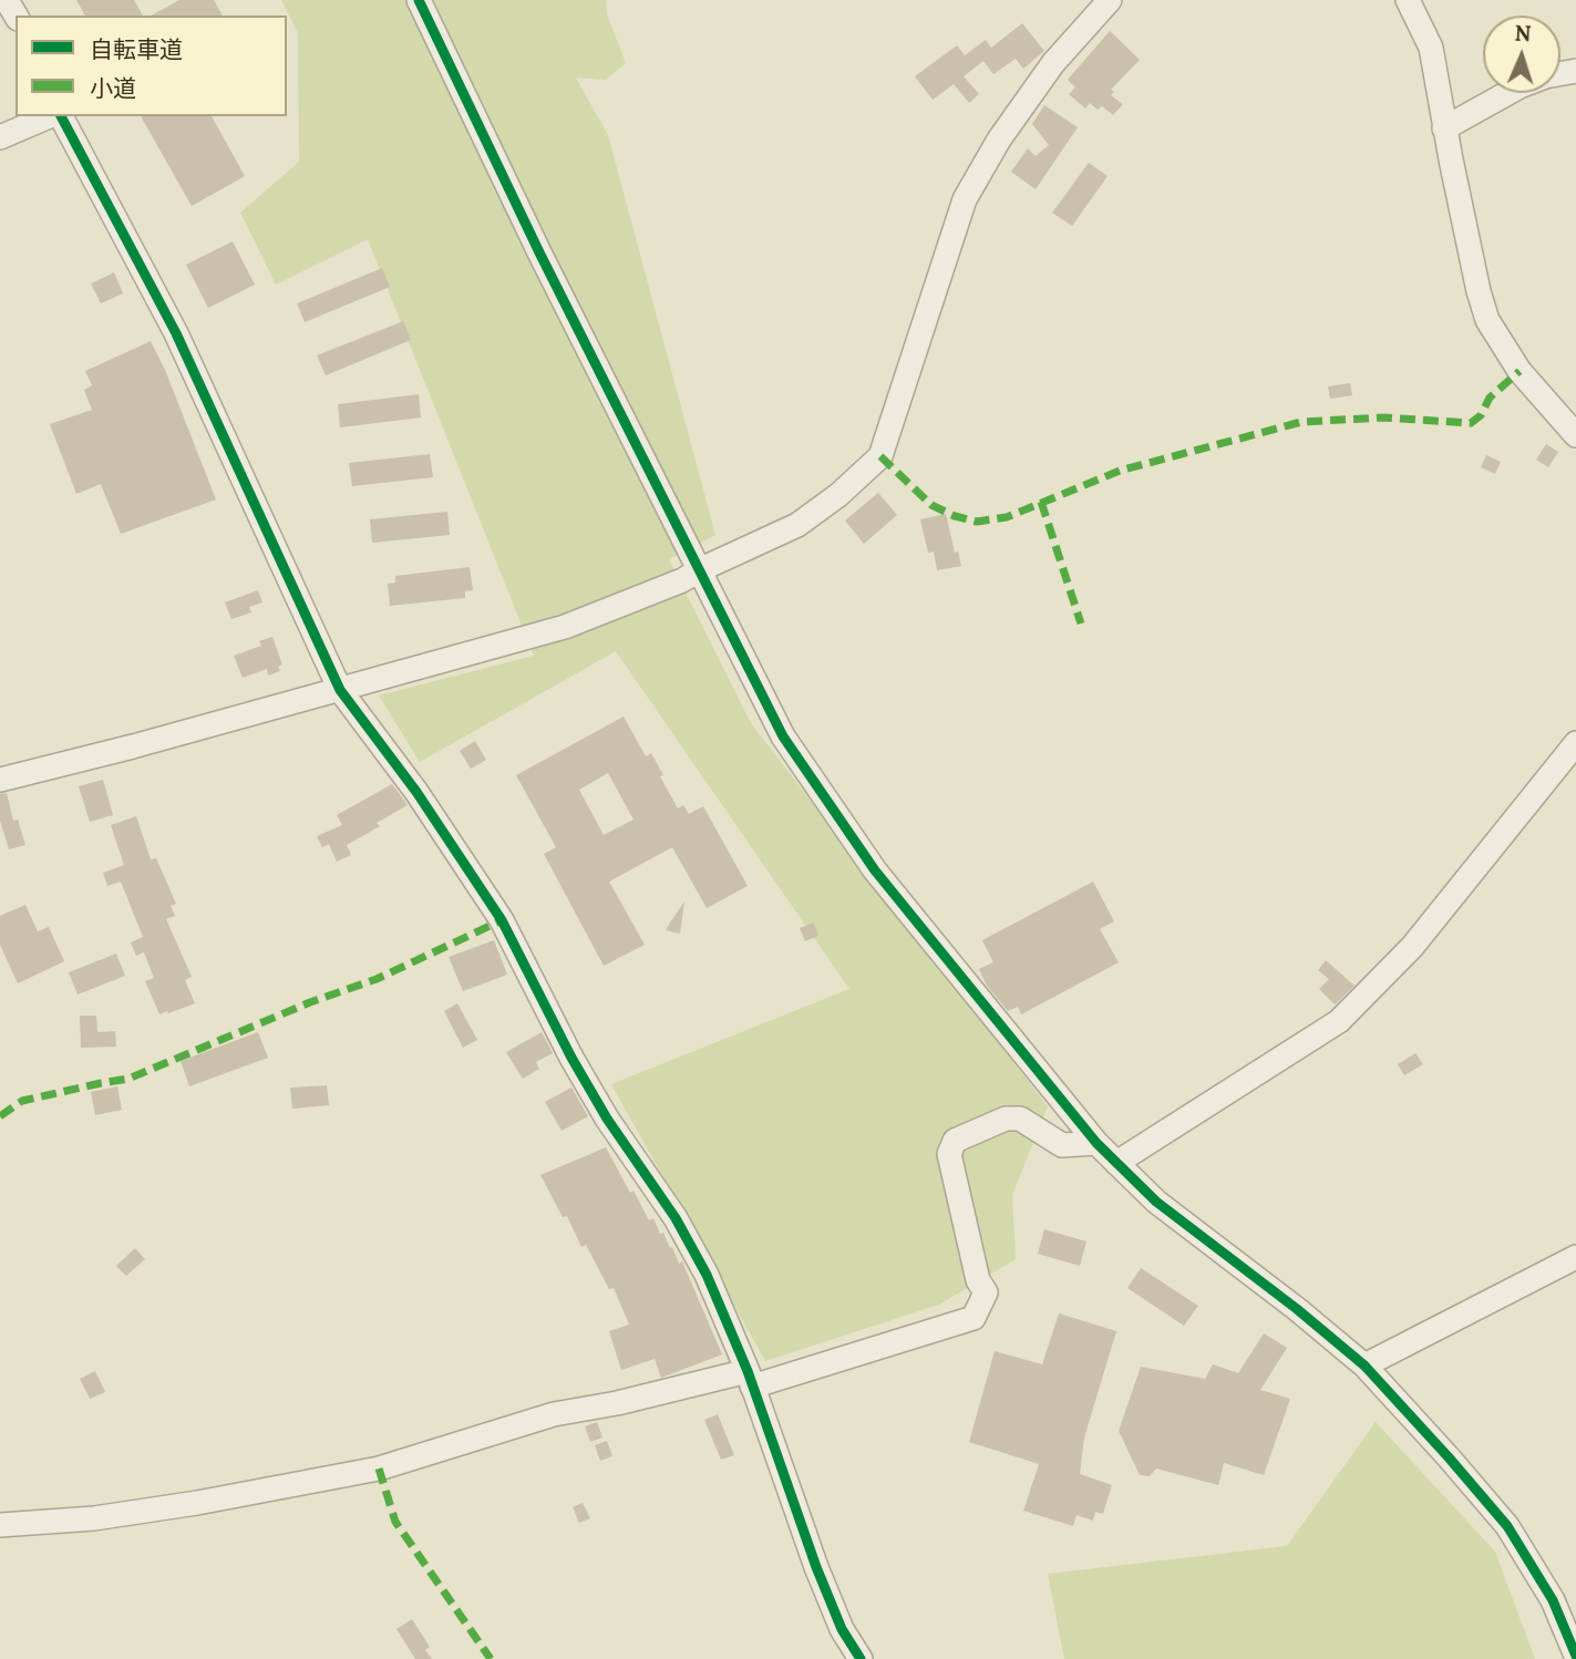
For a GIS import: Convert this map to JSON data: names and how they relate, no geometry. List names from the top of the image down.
{
  "legend": ["自転車道", "小道"],
  "north": "top"
}
